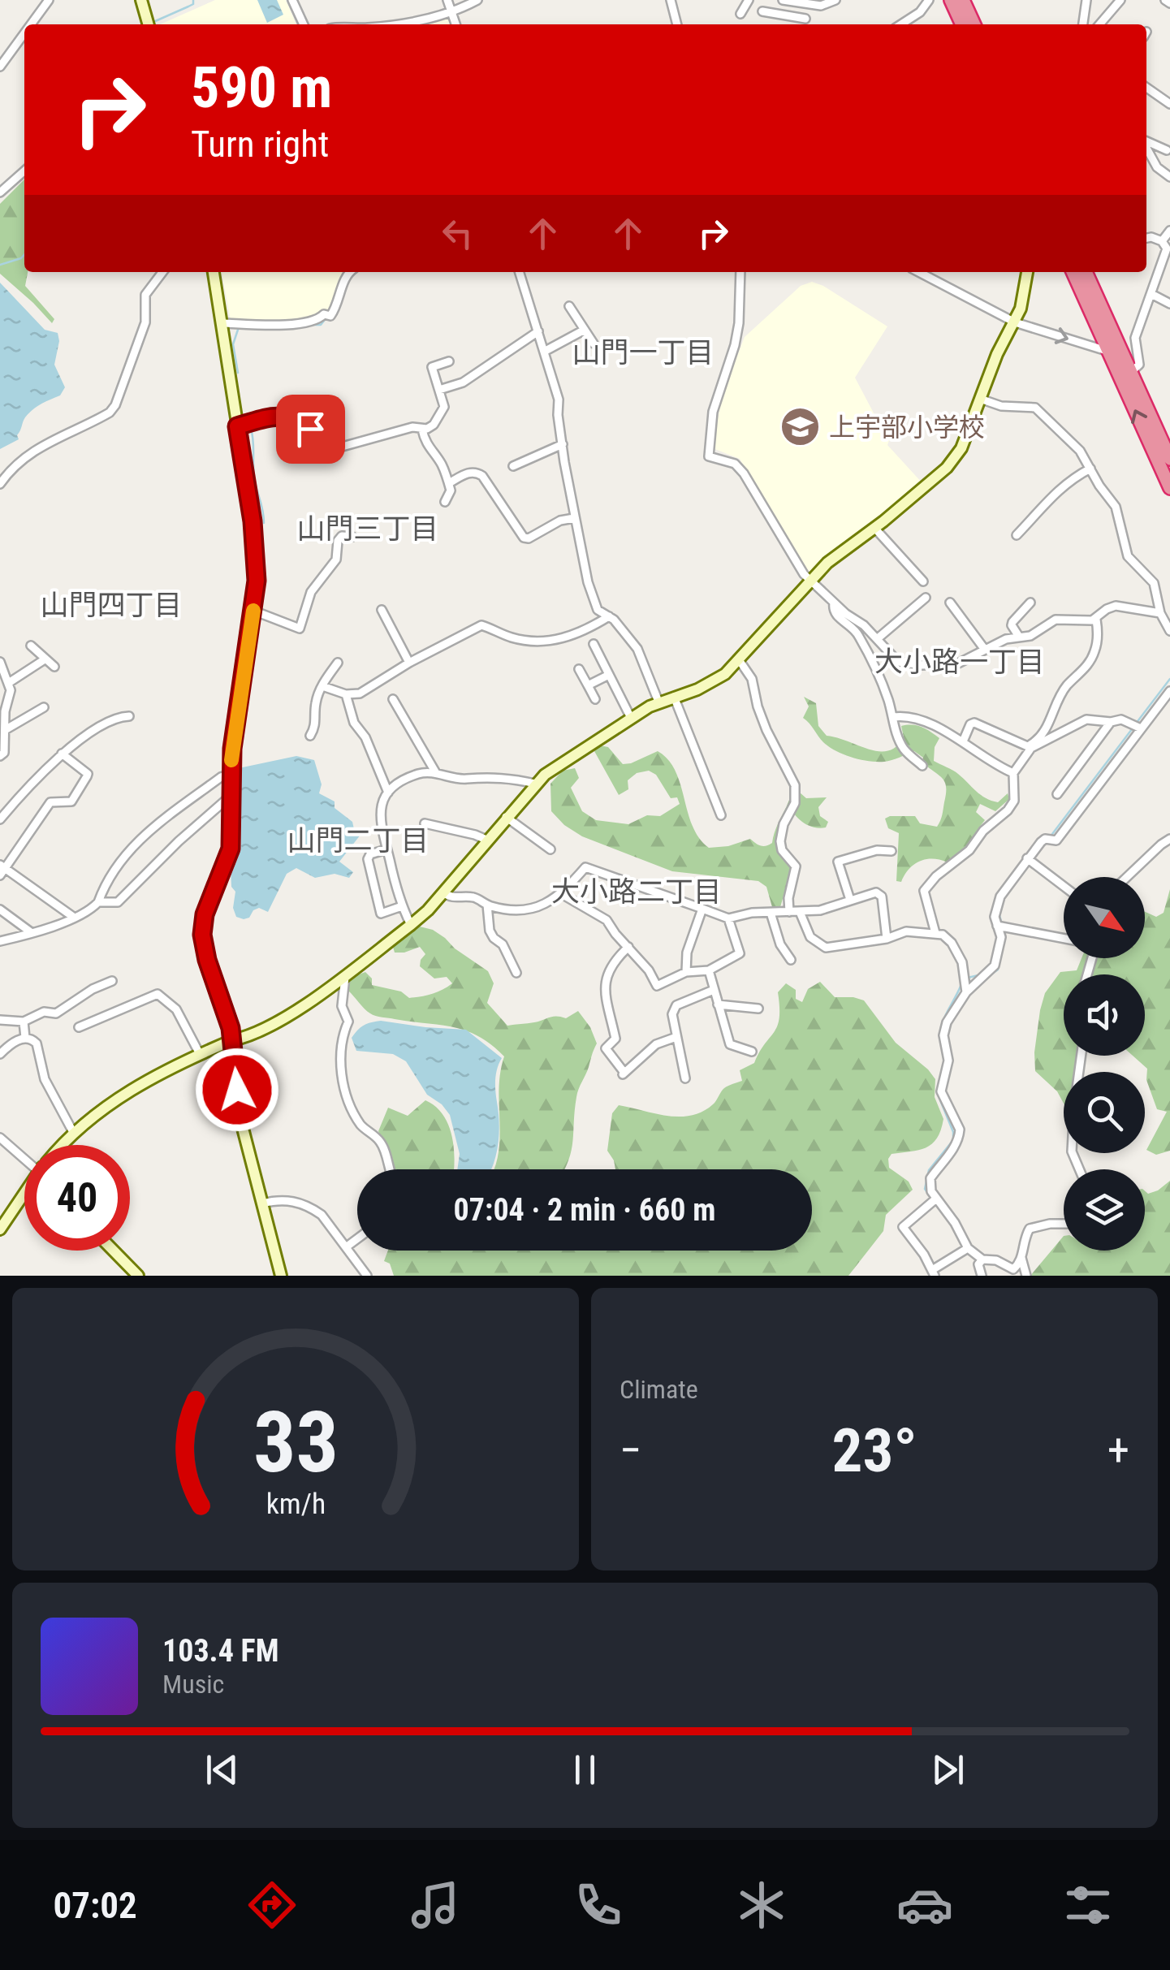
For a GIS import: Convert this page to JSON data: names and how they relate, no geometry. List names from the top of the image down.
{
  "districts": [
    "山門一丁目",
    "山門三丁目",
    "山門四丁目",
    "大小路一丁目",
    "山門二丁目",
    "大小路二丁目"
  ],
  "places": {
    "school or university": ["上宇部小学校"]
  },
  "north": "bottom right",
  "page": {
    "turn": ["590 m", "Turn right"],
    "limit": "40",
    "trip": "07:04 · 2 min · 660 m",
    "tile": "Climate",
    "heat": ["−", "23°", "+"],
    "song": ["103.4 FM", "Music"],
    "tabs": "07:02",
    "gauge": ["33", "km/h"]
  }
}
